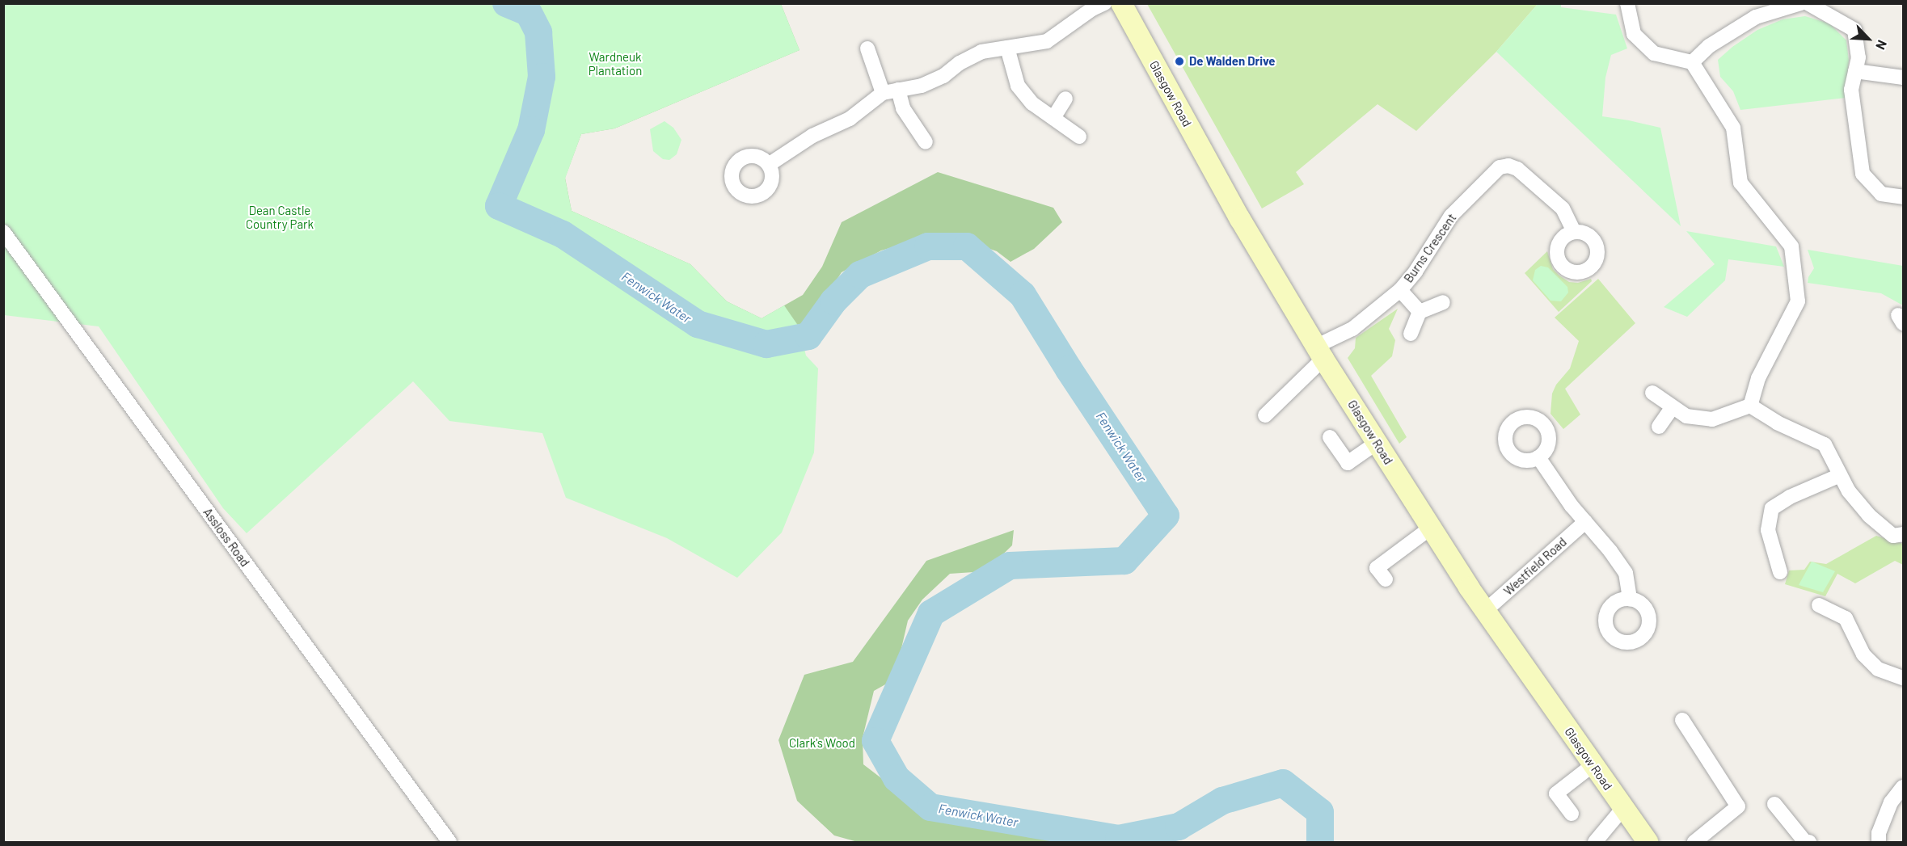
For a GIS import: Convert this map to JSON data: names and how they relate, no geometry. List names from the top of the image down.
{
  "streets": {
    "main road": ["Glasgow Road"],
    "street": ["Burns Crescent", "Assloss Road", "Westfield Road"]
  },
  "crossings": [
    ["Glasgow Road", "Burns Crescent"],
    ["Glasgow Road", "Westfield Road"]
  ],
  "water": ["Fenwick Water"],
  "parks": ["Wardneuk Plantation", "Dean Castle Country Park", "Clark's Wood"],
  "places": ["De Walden Drive"],
  "north": "bottom right"
}
